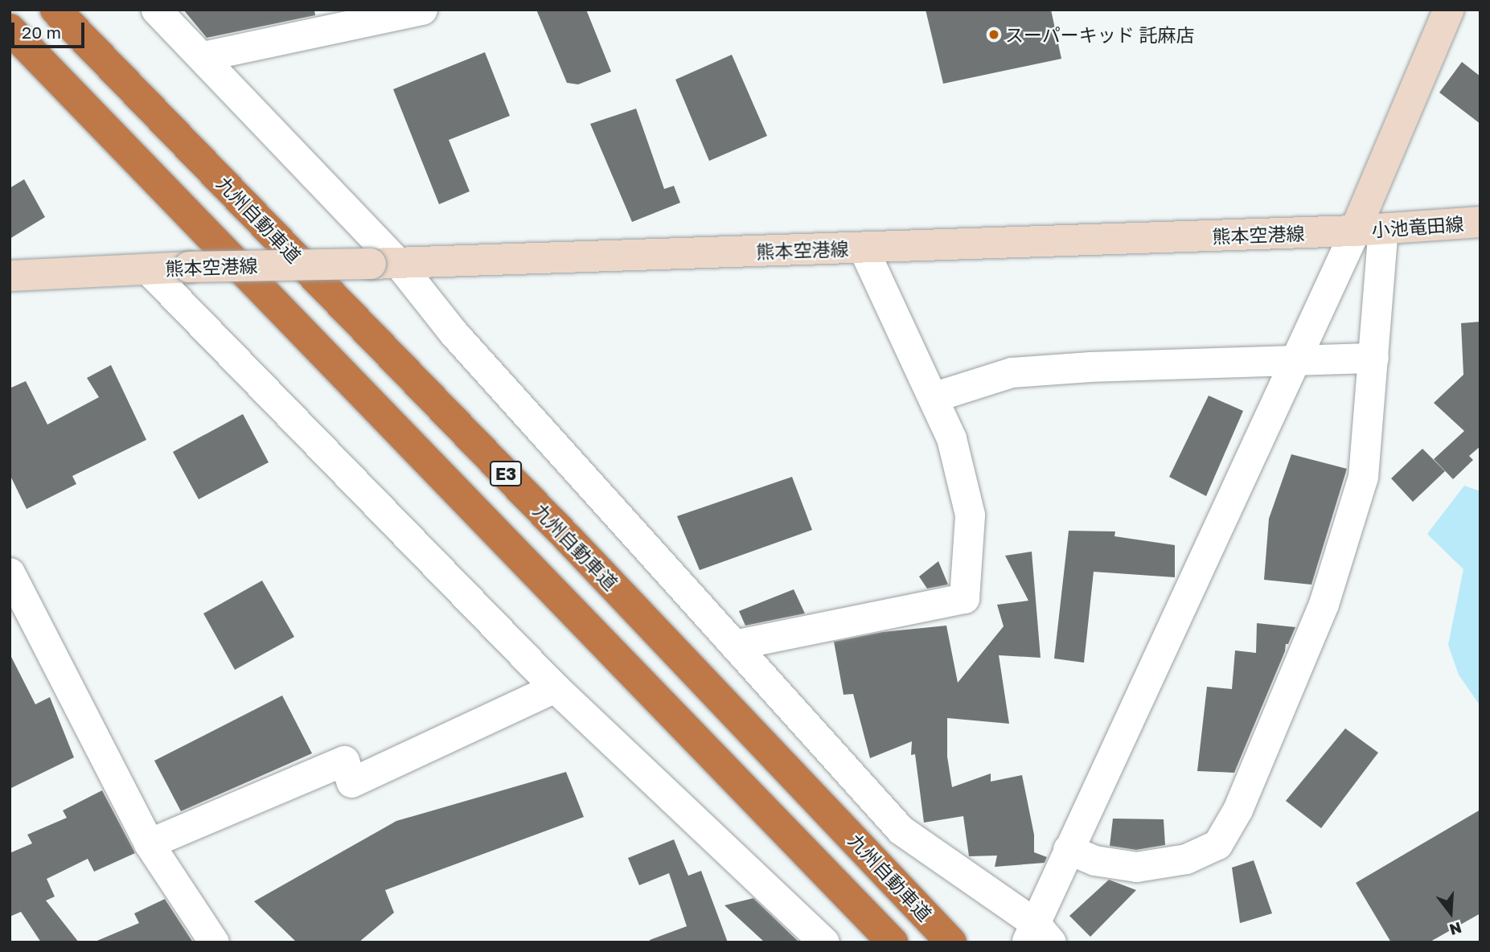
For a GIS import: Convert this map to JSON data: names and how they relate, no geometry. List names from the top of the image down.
{
  "streets": {
    "highway": ["九州自動車道", "E3"],
    "main road": ["小池竜田線", "熊本空港線"]
  },
  "crossings": [
    ["小池竜田線", "熊本空港線"]
  ],
  "places": ["スーパーキッド 託麻店"],
  "scale_bar": "20 m",
  "north": "bottom"
}
